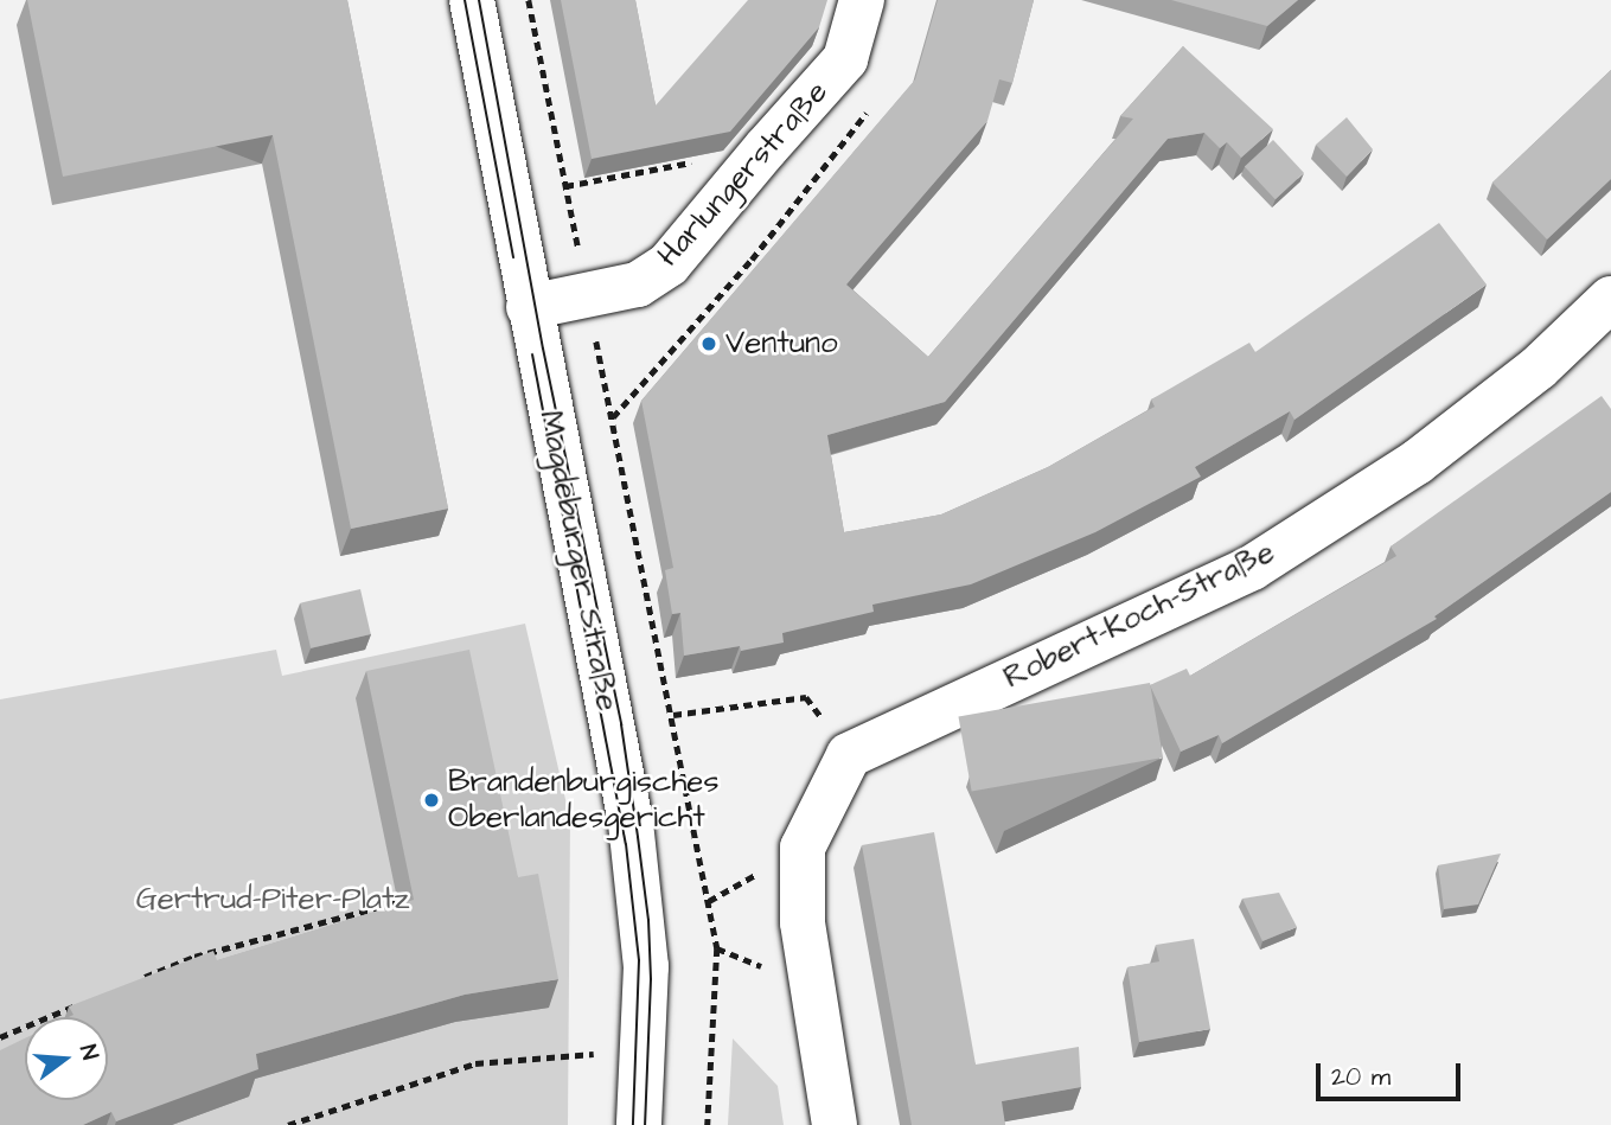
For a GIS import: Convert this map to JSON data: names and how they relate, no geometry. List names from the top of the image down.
{
  "streets": {
    "street": ["Harlungerstraße", "Magdeburger Straße", "Robert-Koch-Straße"]
  },
  "crossings": [
    ["Harlungerstraße", "Magdeburger Straße"]
  ],
  "parks": ["Gertrud-Piter-Platz"],
  "places": ["Ventuno", "Brandenburgisches Oberlandesgericht"],
  "scale_bar": "20 m",
  "north": "right"
}
